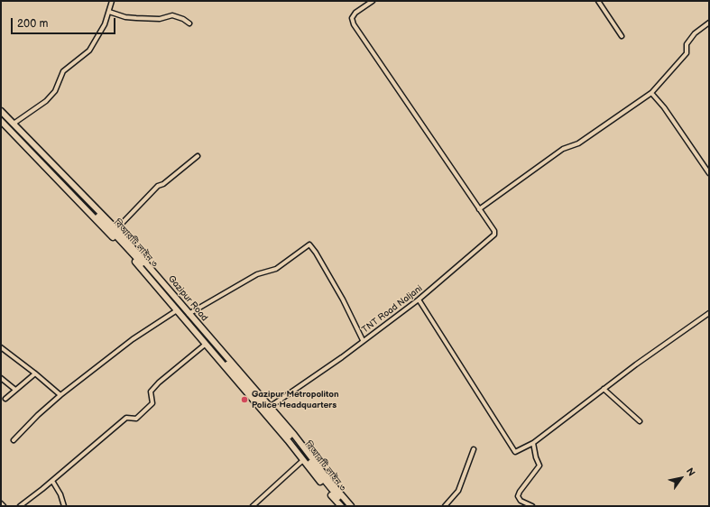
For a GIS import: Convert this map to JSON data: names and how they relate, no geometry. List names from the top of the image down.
{
  "streets": {
    "main road": ["বিআরটি লাইন ৩", "Gazipur Road"],
    "street": ["TNT Road Naljani"]
  },
  "crossings": [
    ["Gazipur Road", "TNT Road Naljani"]
  ],
  "places": ["Gazipur Metropoliton Police Headquarters"],
  "scale_bar": "200 m",
  "north": "top right"
}
